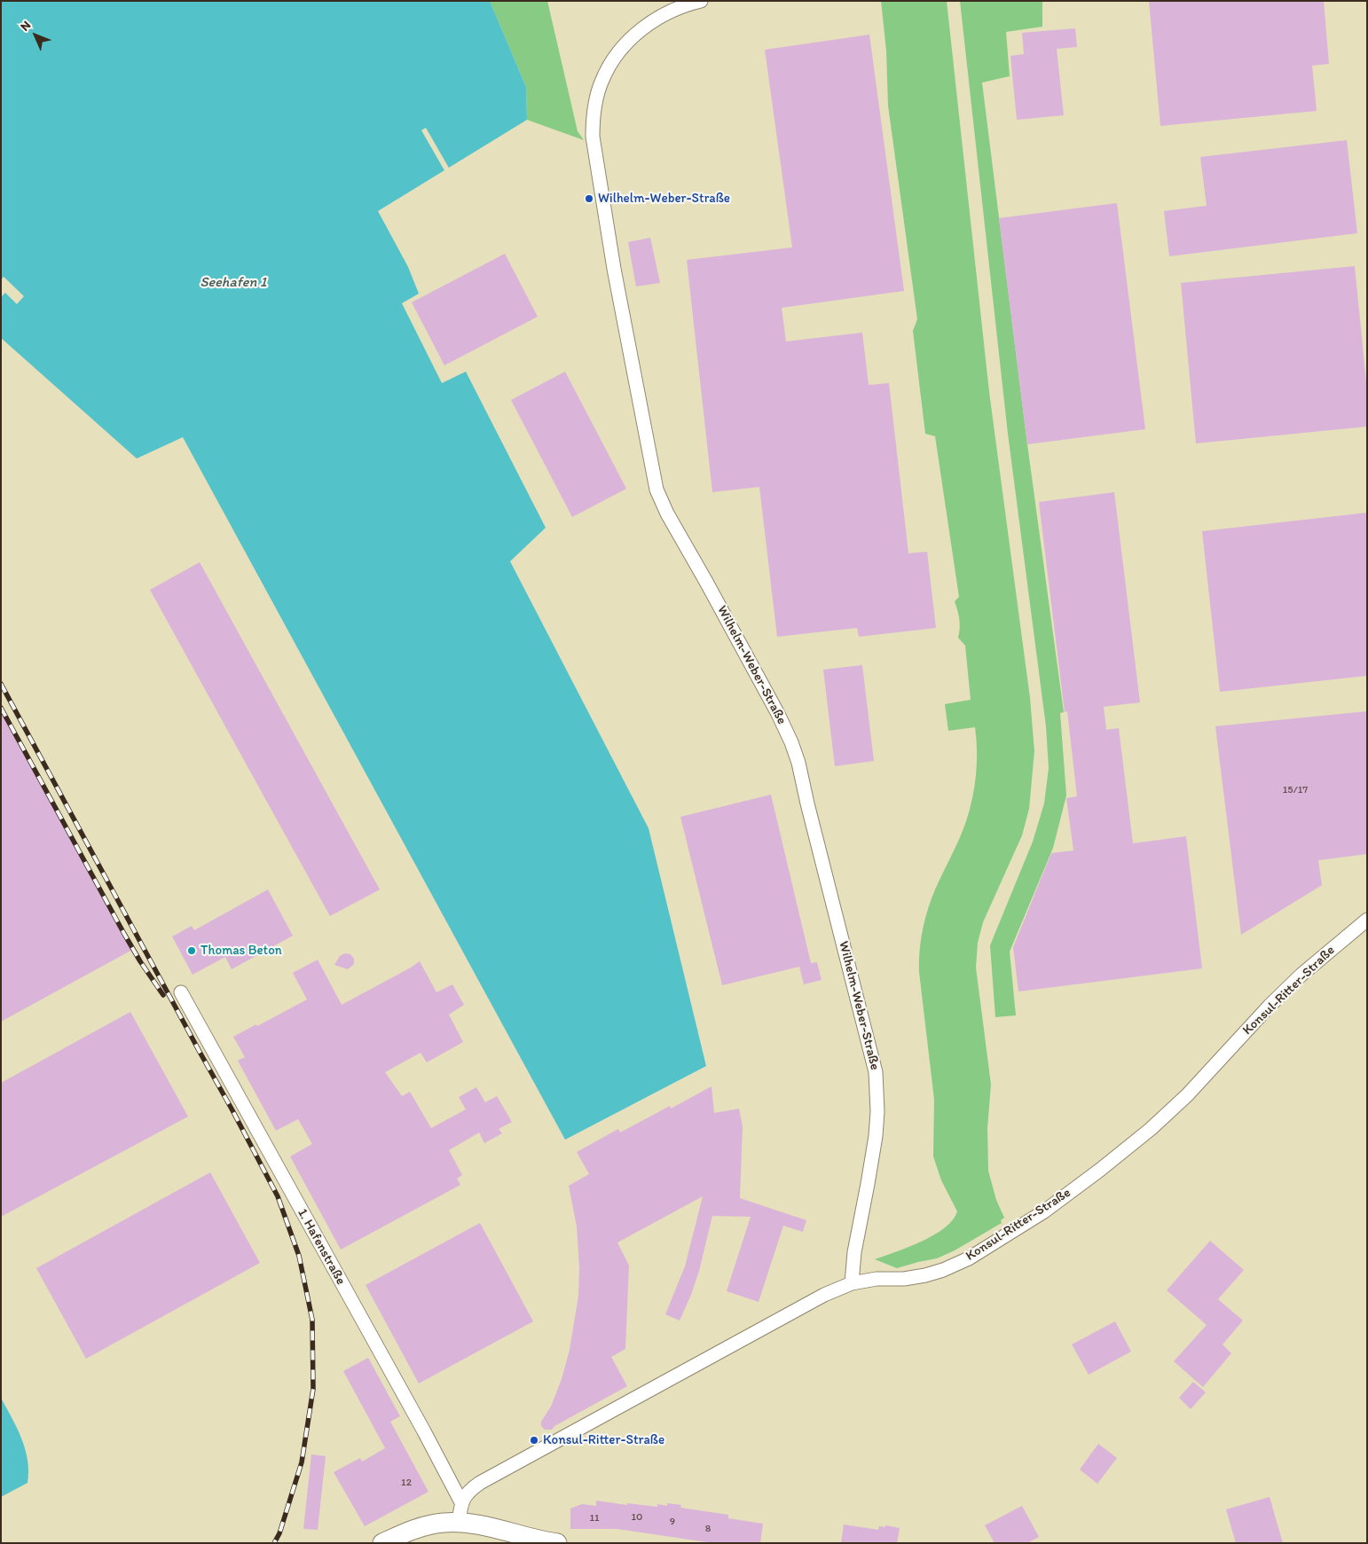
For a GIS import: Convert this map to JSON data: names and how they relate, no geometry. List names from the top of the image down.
{
  "streets": {
    "street": ["Wilhelm-Weber-Straße", "Konsul-Ritter-Straße", "1. Hafenstraße"]
  },
  "crossings": [
    ["Wilhelm-Weber-Straße", "Konsul-Ritter-Straße"],
    ["Konsul-Ritter-Straße", "1. Hafenstraße"]
  ],
  "water": ["Seehafen 1"],
  "places": ["Wilhelm-Weber-Straße", "Thomas Beton", "Konsul-Ritter-Straße"],
  "house_numbers": [
    "15/17",
    "12",
    "10",
    "11",
    "9",
    "8"
  ],
  "north": "top left"
}
